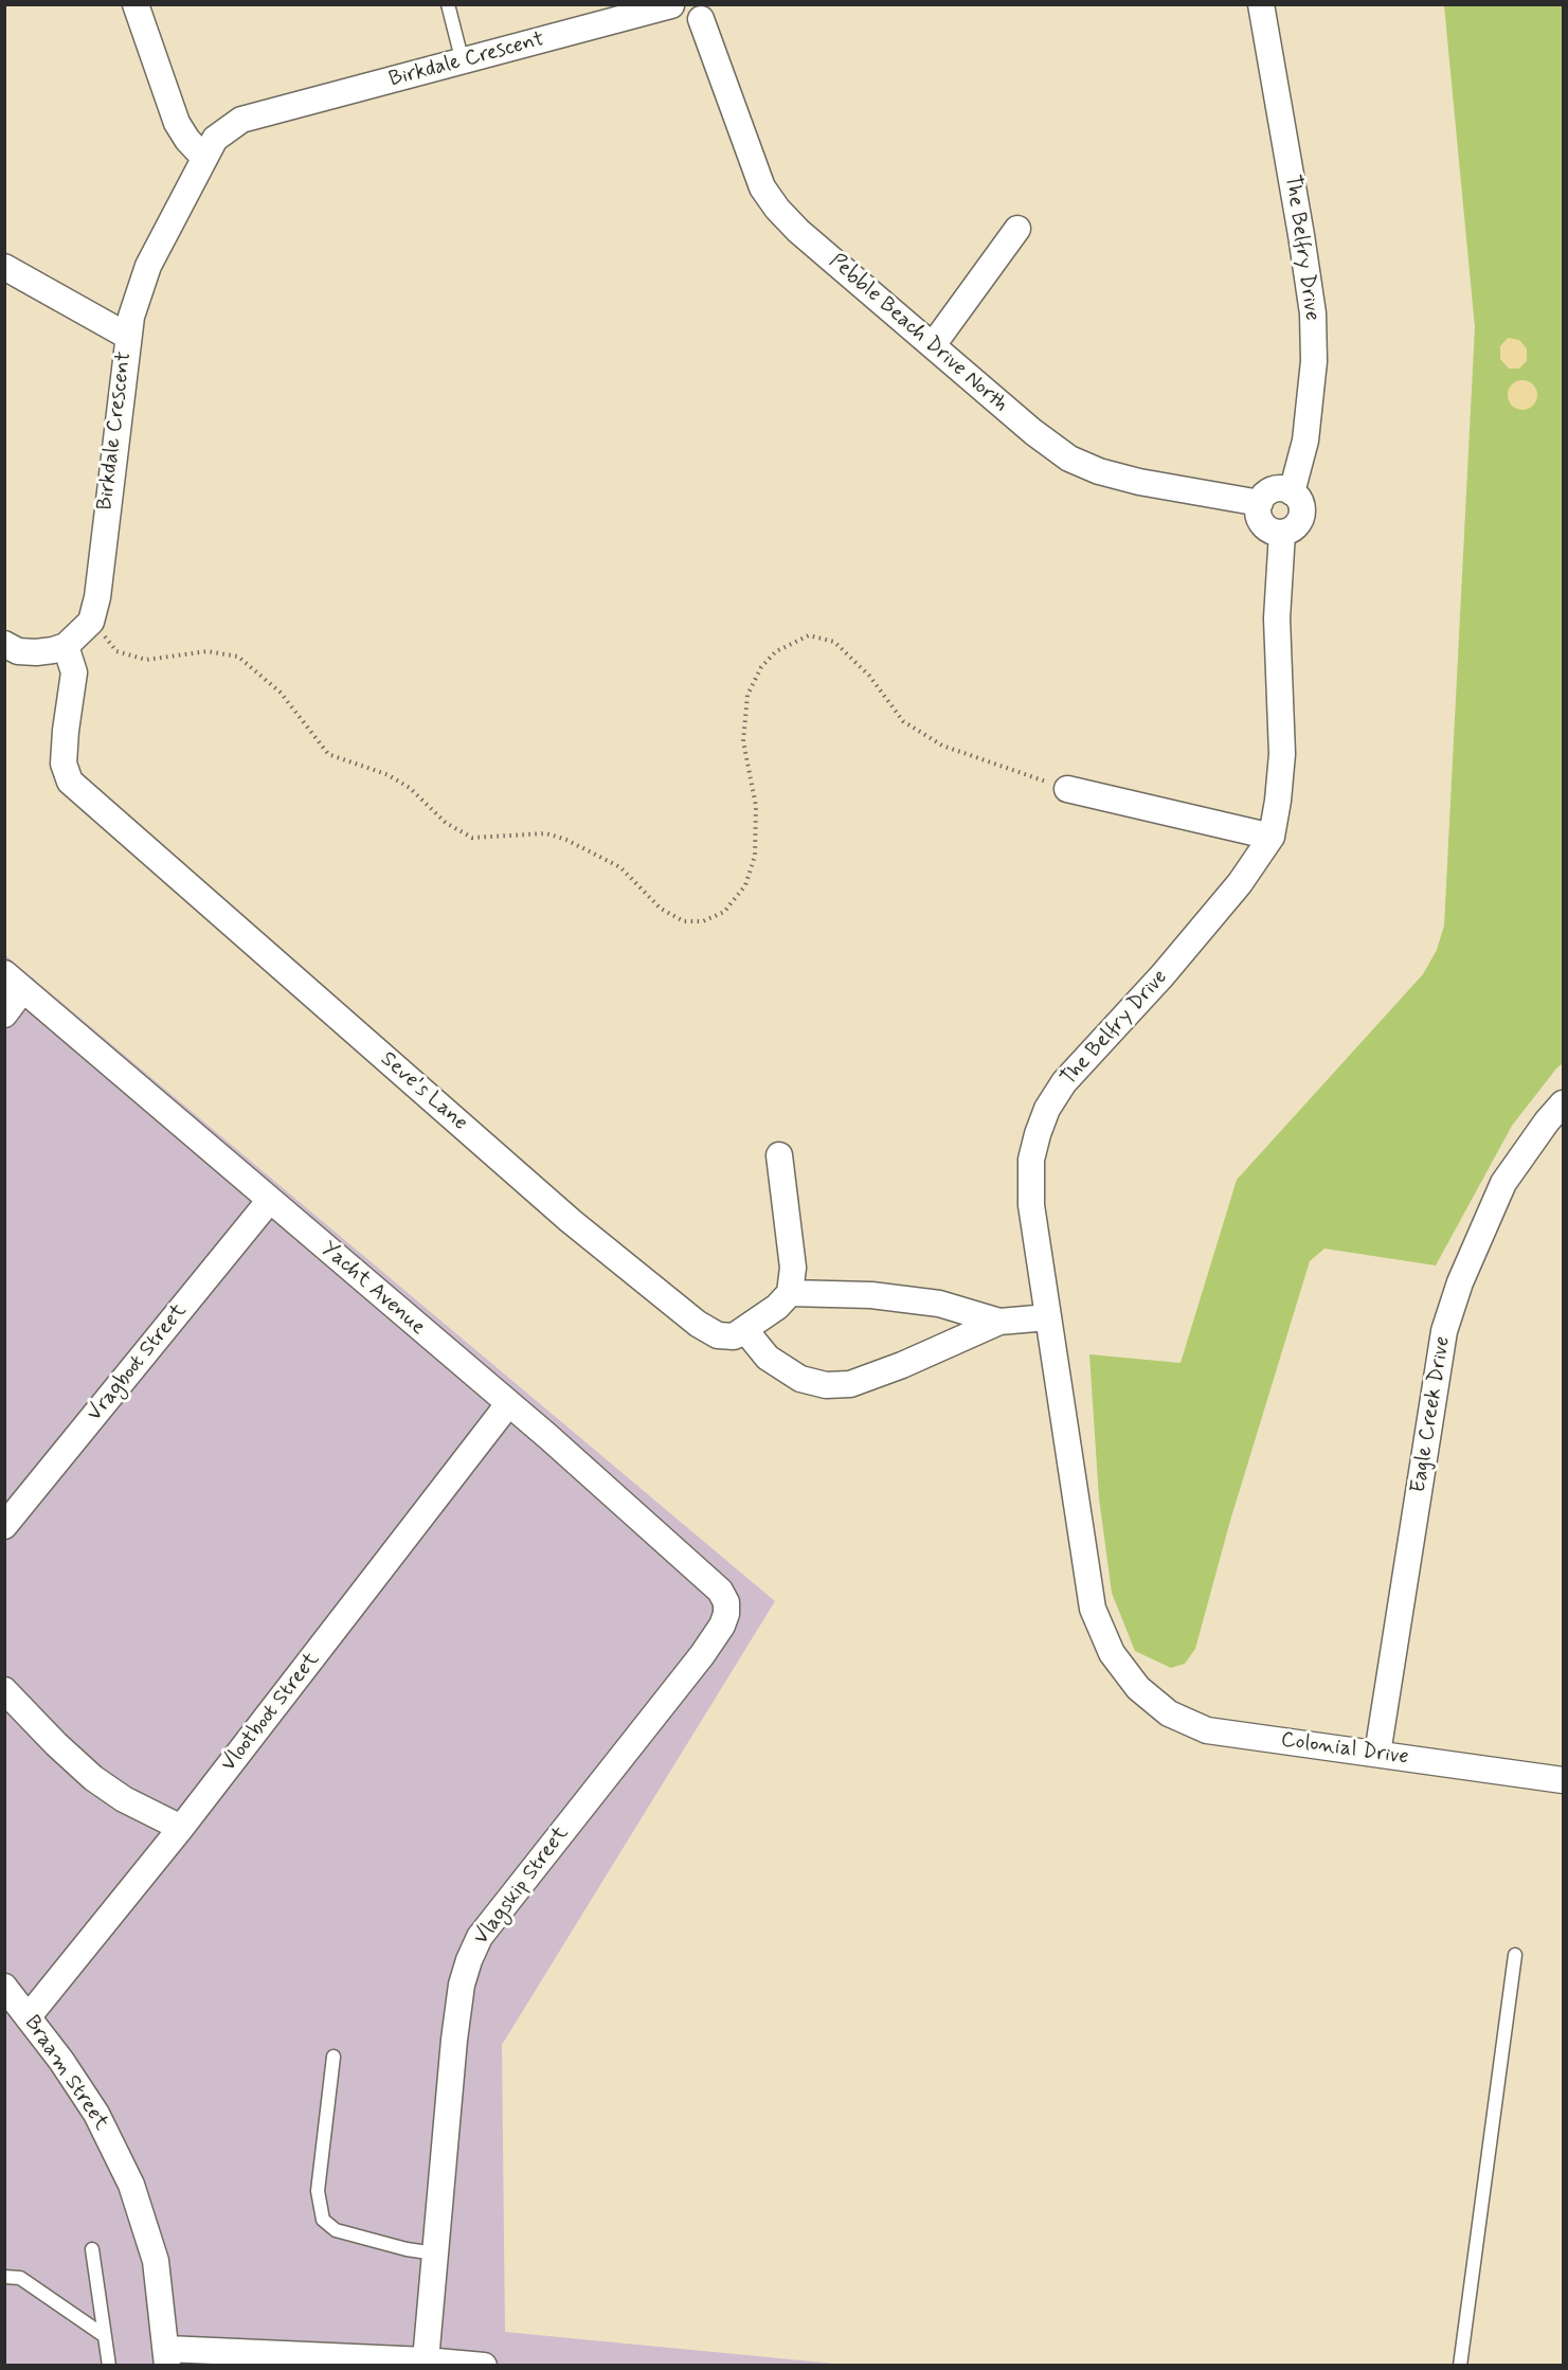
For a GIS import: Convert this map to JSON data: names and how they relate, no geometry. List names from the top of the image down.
{
  "streets": {
    "street": [
      "Birkdale Crescent",
      "The Belfry Drive",
      "Pebble Beach Drive North",
      "Seve's Lane",
      "Yacht Avenue",
      "Vragboot Street",
      "Eagle Creek Drive",
      "Vlootboot Street",
      "Colonial Drive",
      "Vlagskip Street",
      "Braam Street"
    ]
  },
  "crossings": [
    ["The Belfry Drive", "Pebble Beach Drive North"],
    ["The Belfry Drive", "Colonial Drive"],
    ["Yacht Avenue", "Vragboot Street"],
    ["Yacht Avenue", "Vlootboot Street"],
    ["Yacht Avenue", "Vlagskip Street"],
    ["Eagle Creek Drive", "Colonial Drive"],
    ["Vlootboot Street", "Braam Street"]
  ]
}
